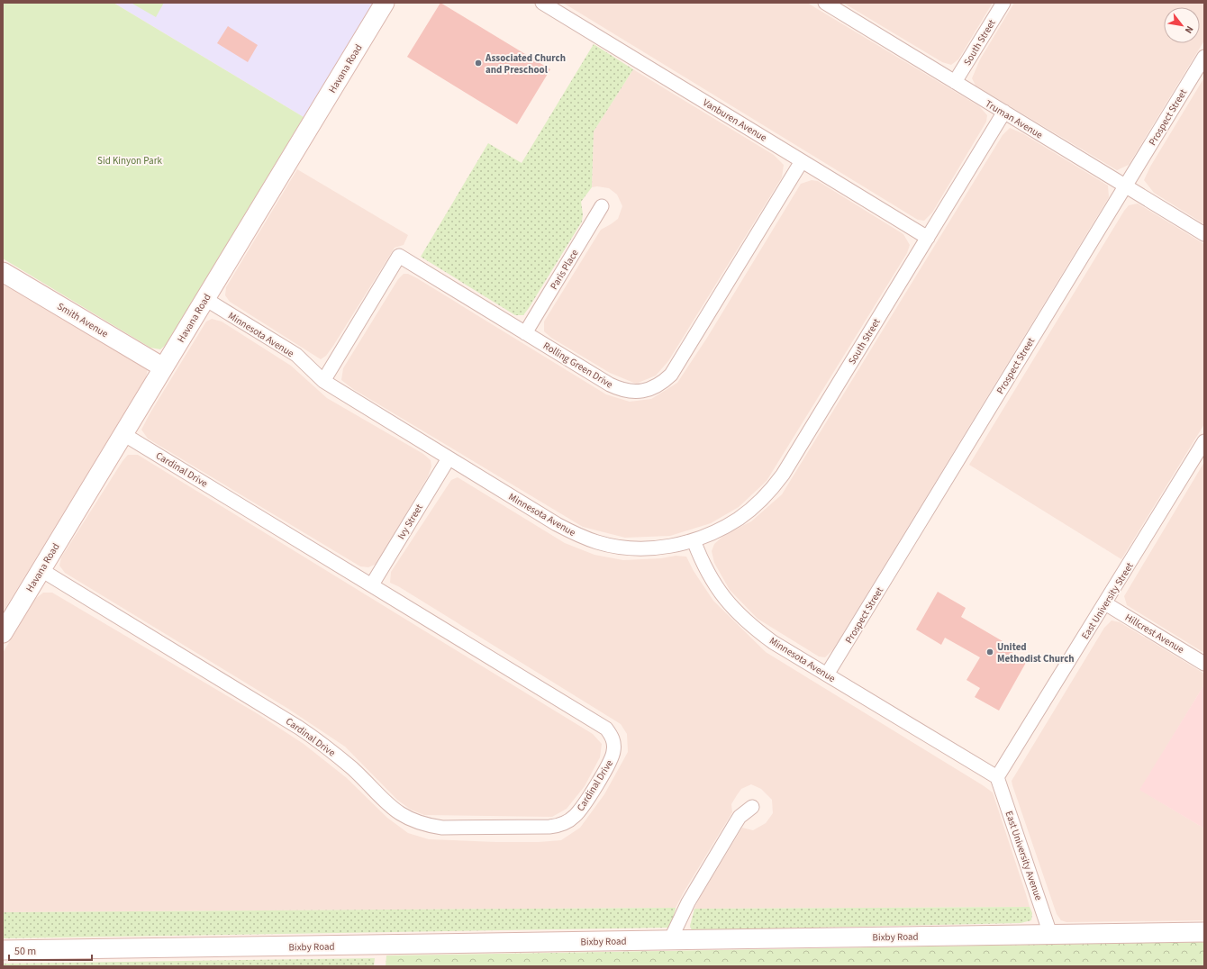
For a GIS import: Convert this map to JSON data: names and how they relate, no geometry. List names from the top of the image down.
{
  "streets": {
    "main road": ["Havana Road", "Smith Avenue", "Bixby Road"],
    "street": [
      "South Street",
      "Prospect Street",
      "Truman Avenue",
      "Vanburen Avenue",
      "Paris Place",
      "Minnesota Avenue",
      "Rolling Green Drive",
      "Cardinal Drive",
      "Ivy Street",
      "East University Street",
      "Hillcrest Avenue",
      "East University Avenue"
    ]
  },
  "crossings": [
    ["South Street", "Truman Avenue"],
    ["South Street", "Vanburen Avenue"],
    ["South Street", "Minnesota Avenue"],
    ["Havana Road", "Smith Avenue"],
    ["Havana Road", "Minnesota Avenue"],
    ["Havana Road", "Cardinal Drive"],
    ["Prospect Street", "Truman Avenue"],
    ["Prospect Street", "Minnesota Avenue"],
    ["Vanburen Avenue", "Rolling Green Drive"],
    ["Paris Place", "Rolling Green Drive"],
    ["Minnesota Avenue", "Rolling Green Drive"],
    ["Minnesota Avenue", "Ivy Street"],
    ["Minnesota Avenue", "East University Street"],
    ["Minnesota Avenue", "East University Avenue"],
    ["Cardinal Drive", "Ivy Street"],
    ["East University Street", "Hillcrest Avenue"],
    ["East University Street", "East University Avenue"],
    ["East University Avenue", "Bixby Road"]
  ],
  "parks": ["Sid Kinyon Park"],
  "places": ["Associated Church and Preschool", "United Methodist Church"],
  "scale_bar": "50 m",
  "north": "bottom right"
}
